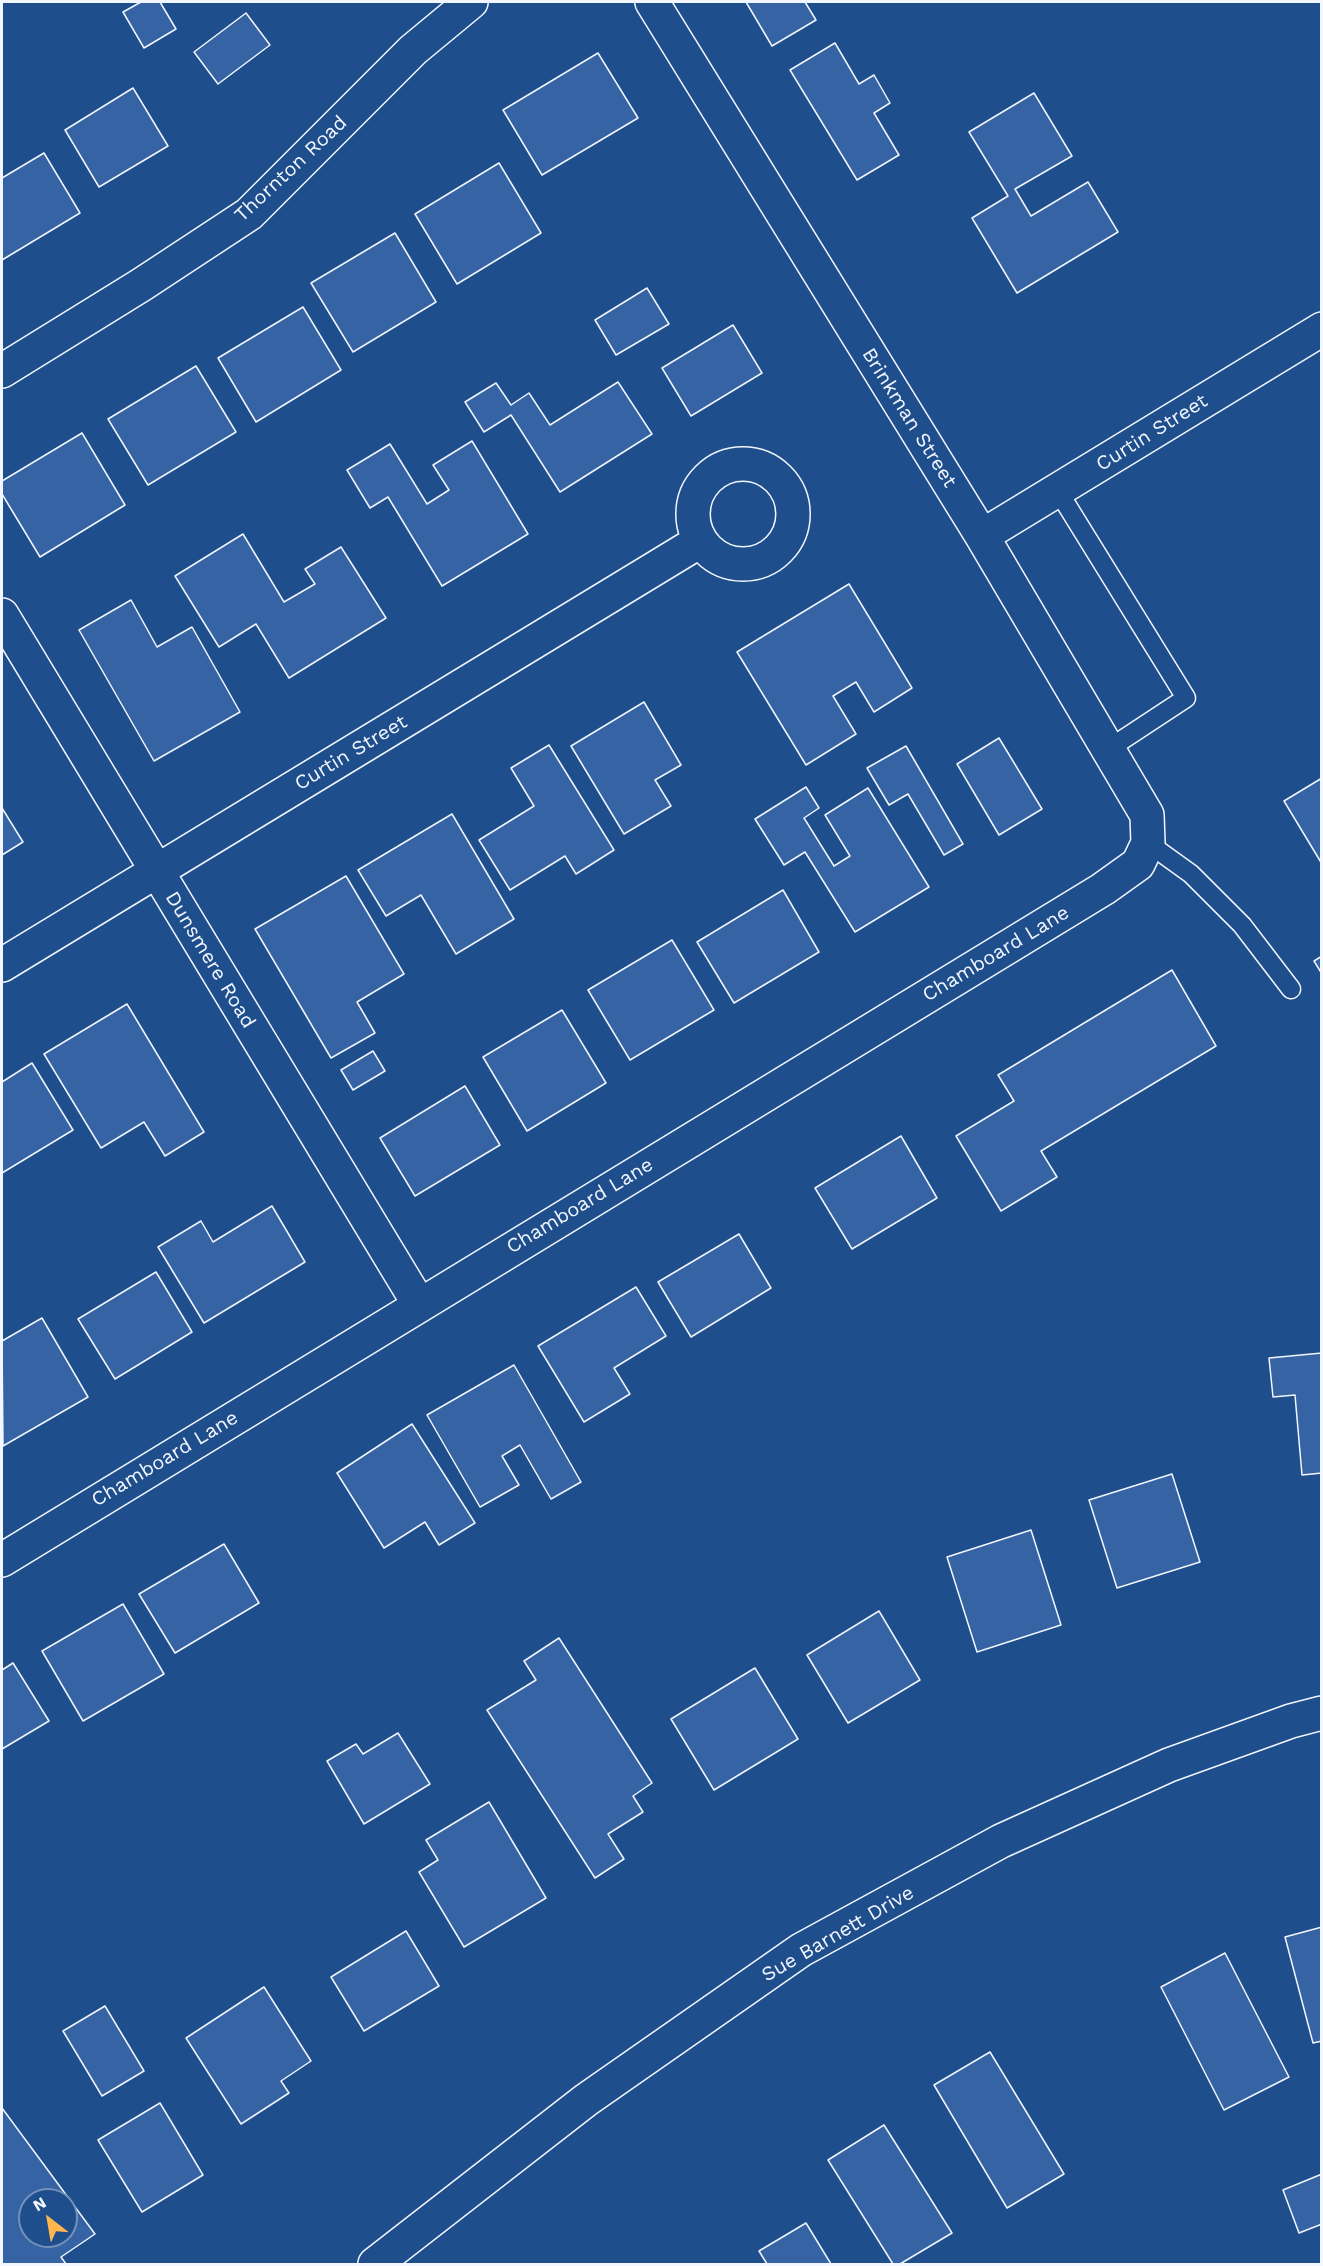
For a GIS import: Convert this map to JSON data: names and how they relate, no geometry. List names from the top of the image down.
{
  "streets": {
    "street": [
      "Thornton Road",
      "Brinkman Street",
      "Curtin Street",
      "Chamboard Lane",
      "Dunsmere Road",
      "Sue Barnett Drive"
    ]
  },
  "crossings": [
    ["Brinkman Street", "Curtin Street"],
    ["Brinkman Street", "Chamboard Lane"],
    ["Curtin Street", "Dunsmere Road"],
    ["Chamboard Lane", "Dunsmere Road"]
  ],
  "north": "top left"
}
